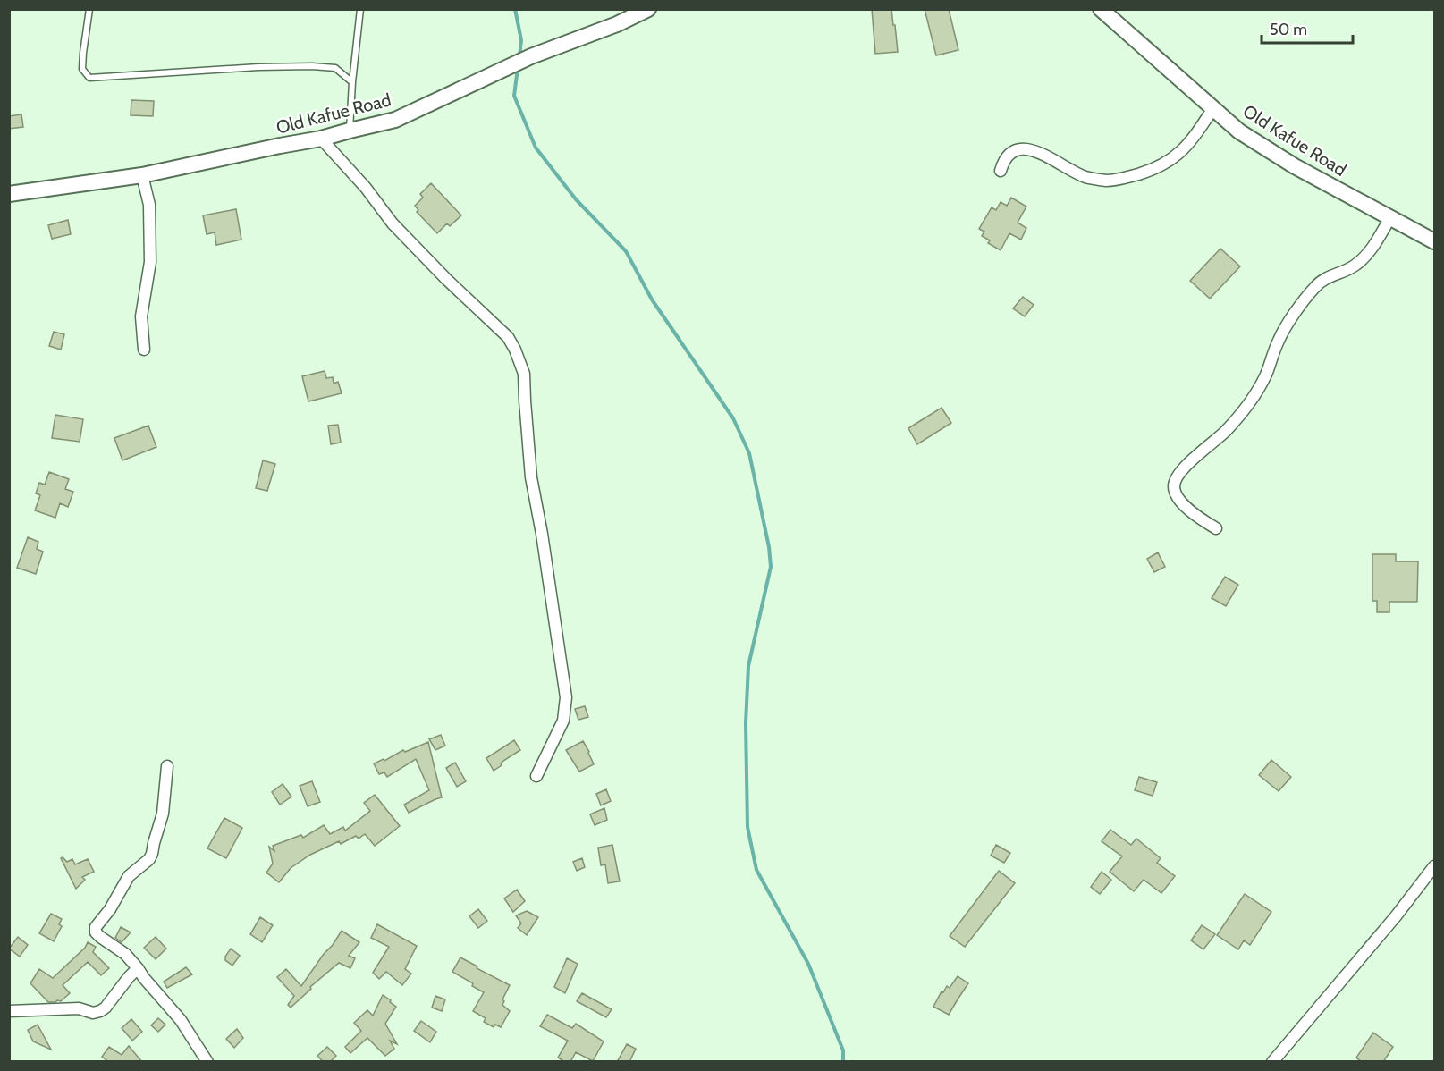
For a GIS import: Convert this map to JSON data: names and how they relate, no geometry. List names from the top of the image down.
{
  "streets": {
    "street": ["Old Kafue Road"]
  },
  "scale_bar": "50 m"
}
